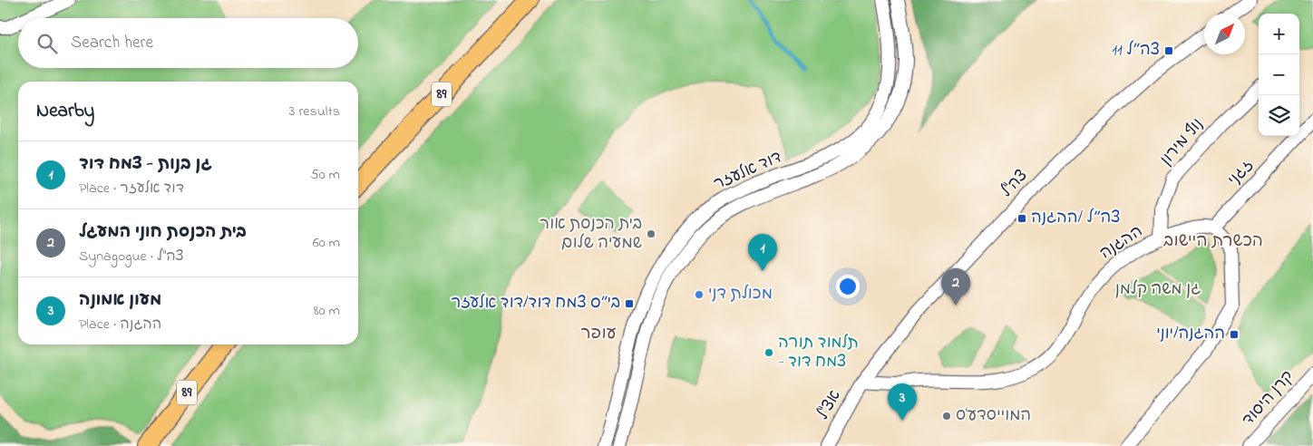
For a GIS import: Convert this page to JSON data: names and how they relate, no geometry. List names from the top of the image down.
{
  "streets": {
    "highway": ["89"],
    "street": [
      "נוף מירון",
      "דוד אלעזר",
      "זגני",
      "צה\"ל",
      "ההגנה",
      "קרן היסוד",
      "אצ\"ל"
    ]
  },
  "crossings": [
    ["נוף מירון", "ההגנה"],
    ["זגני", "ההגנה"],
    ["צה\"ל", "ההגנה"],
    ["צה\"ל", "אצ\"ל"],
    ["ההגנה", "אצ\"ל"]
  ],
  "districts": ["הכשרת היישוב", "עופר"],
  "parks": ["גן משה קלמן"],
  "places": {
    "transit": [
      "צה״ל 11",
      "צה״ל /ההגנה",
      "בי״ס צמח דוד/דוד אלעזר",
      "ההגנה/יוני"
    ],
    "other": [
      "בית הכנסת אור שמעיה שלום",
      "מכולת דני",
      "תלמוד תורה - צמח דוד",
      "המוייסדע'ס"
    ]
  },
  "north": "top right",
  "page": {
    "map_buttons": ["+", "−"],
    "search": "Search here",
    "heading": ["Nearby", "3 results"],
    "list": [
      {
        "mark": "1",
        "name": "גן בנות - צמח דוד",
        "note": "Place · דוד אלעזר",
        "value": "50 m"
      },
      {
        "mark": "2",
        "name": "בית הכנסת חוני המעגל",
        "note": "Synagogue · צה\"ל",
        "value": "60 m"
      },
      {
        "mark": "3",
        "name": "מעון אמונה",
        "note": "Place · ההגנה",
        "value": "80 m"
      }
    ],
    "pins": ["1", "2", "3"]
  }
}
